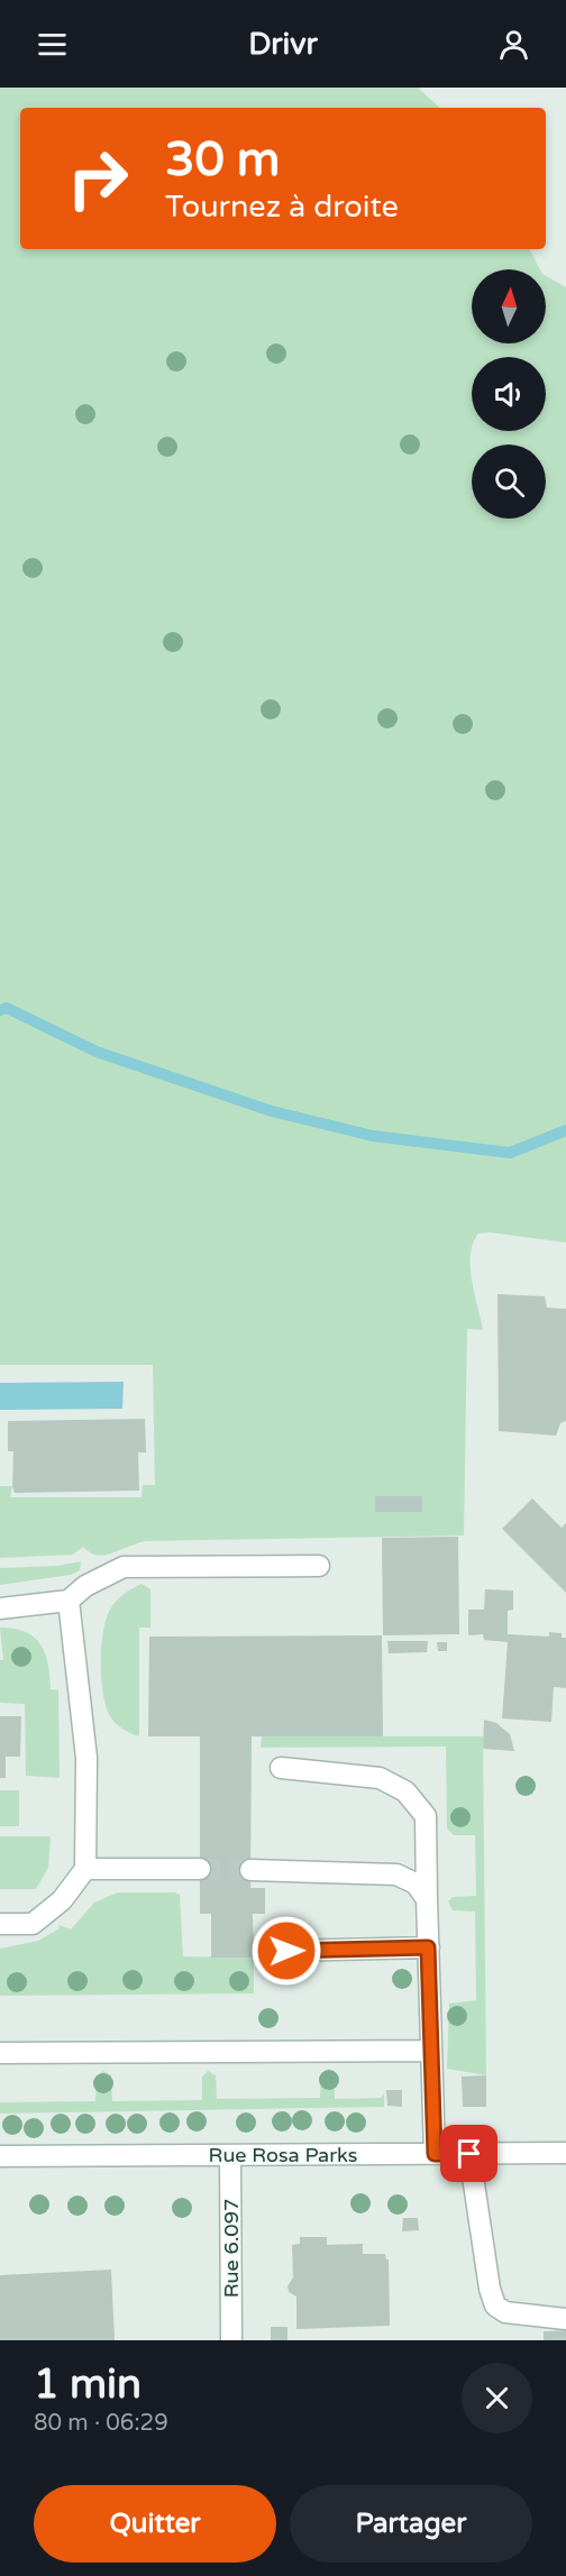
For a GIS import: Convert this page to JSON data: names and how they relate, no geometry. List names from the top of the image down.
{
  "streets": {
    "street": ["Rue Rosa Parks", "Rue 6.097"]
  },
  "crossings": [
    ["Rue Rosa Parks", "Rue 6.097"]
  ],
  "north": "top",
  "page": {
    "header": "Drivr",
    "turn": ["30 m", "Tournez à droite"],
    "heading": ["1 min", "80 m · 06:29"],
    "buttons": ["Quitter", "Partager"]
  }
}
